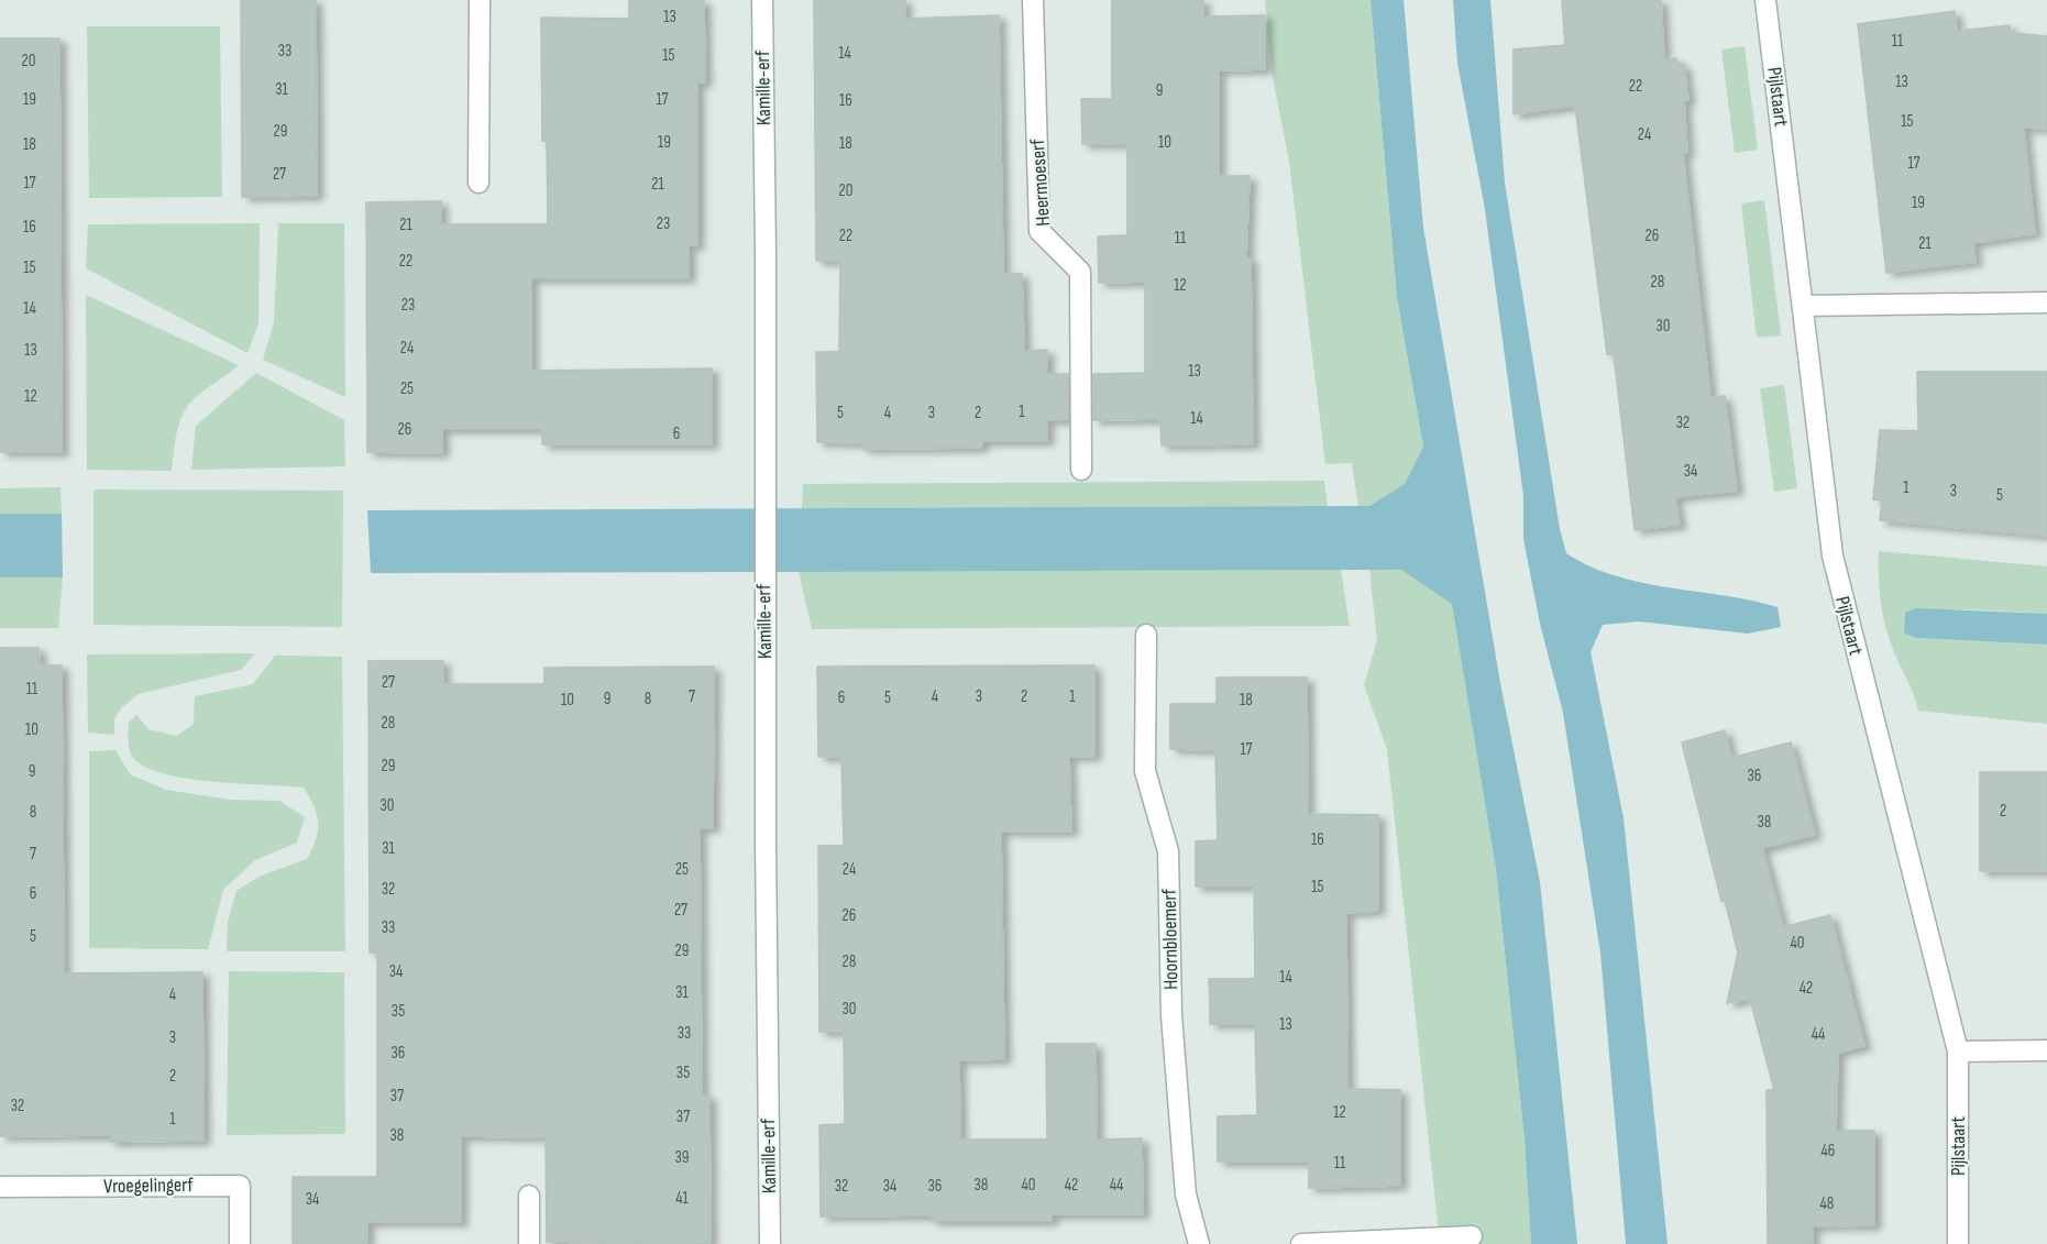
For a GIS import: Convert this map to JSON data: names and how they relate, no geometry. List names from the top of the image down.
{
  "streets": {
    "street": [
      "Kamille-erf",
      "Pijlstaart",
      "Heermoeserf",
      "Hoornbloemerf",
      "Vroegelingerf"
    ]
  },
  "house_numbers": [
    "13",
    "11",
    "33",
    "14",
    "15",
    "20",
    "13",
    "22",
    "31",
    "9",
    "19",
    "17",
    "16",
    "15",
    "29",
    "24",
    "19",
    "10",
    "18",
    "18",
    "17",
    "27",
    "17",
    "21",
    "20",
    "19",
    "23",
    "21",
    "16",
    "22",
    "26",
    "11",
    "21",
    "22",
    "15",
    "28",
    "12",
    "23",
    "14",
    "30",
    "24",
    "13",
    "13",
    "25",
    "12",
    "1",
    "5",
    "4",
    "3",
    "2",
    "14",
    "32",
    "26",
    "6",
    "34",
    "1",
    "3",
    "5",
    "27",
    "11",
    "7",
    "4",
    "3",
    "2",
    "1",
    "6",
    "5",
    "9",
    "8",
    "10",
    "18",
    "28",
    "10",
    "17",
    "29",
    "9",
    "36",
    "30",
    "2",
    "8",
    "38",
    "16",
    "31",
    "7",
    "25",
    "24",
    "15",
    "32",
    "6",
    "27",
    "26",
    "33",
    "5",
    "40",
    "29",
    "28",
    "34",
    "14",
    "42",
    "31",
    "4",
    "30",
    "35",
    "13",
    "33",
    "44",
    "3",
    "36",
    "35",
    "2",
    "37",
    "32",
    "12",
    "37",
    "1",
    "38",
    "46",
    "39",
    "11",
    "38",
    "40",
    "42",
    "44",
    "32",
    "34",
    "36",
    "41",
    "34",
    "48"
  ]
}
